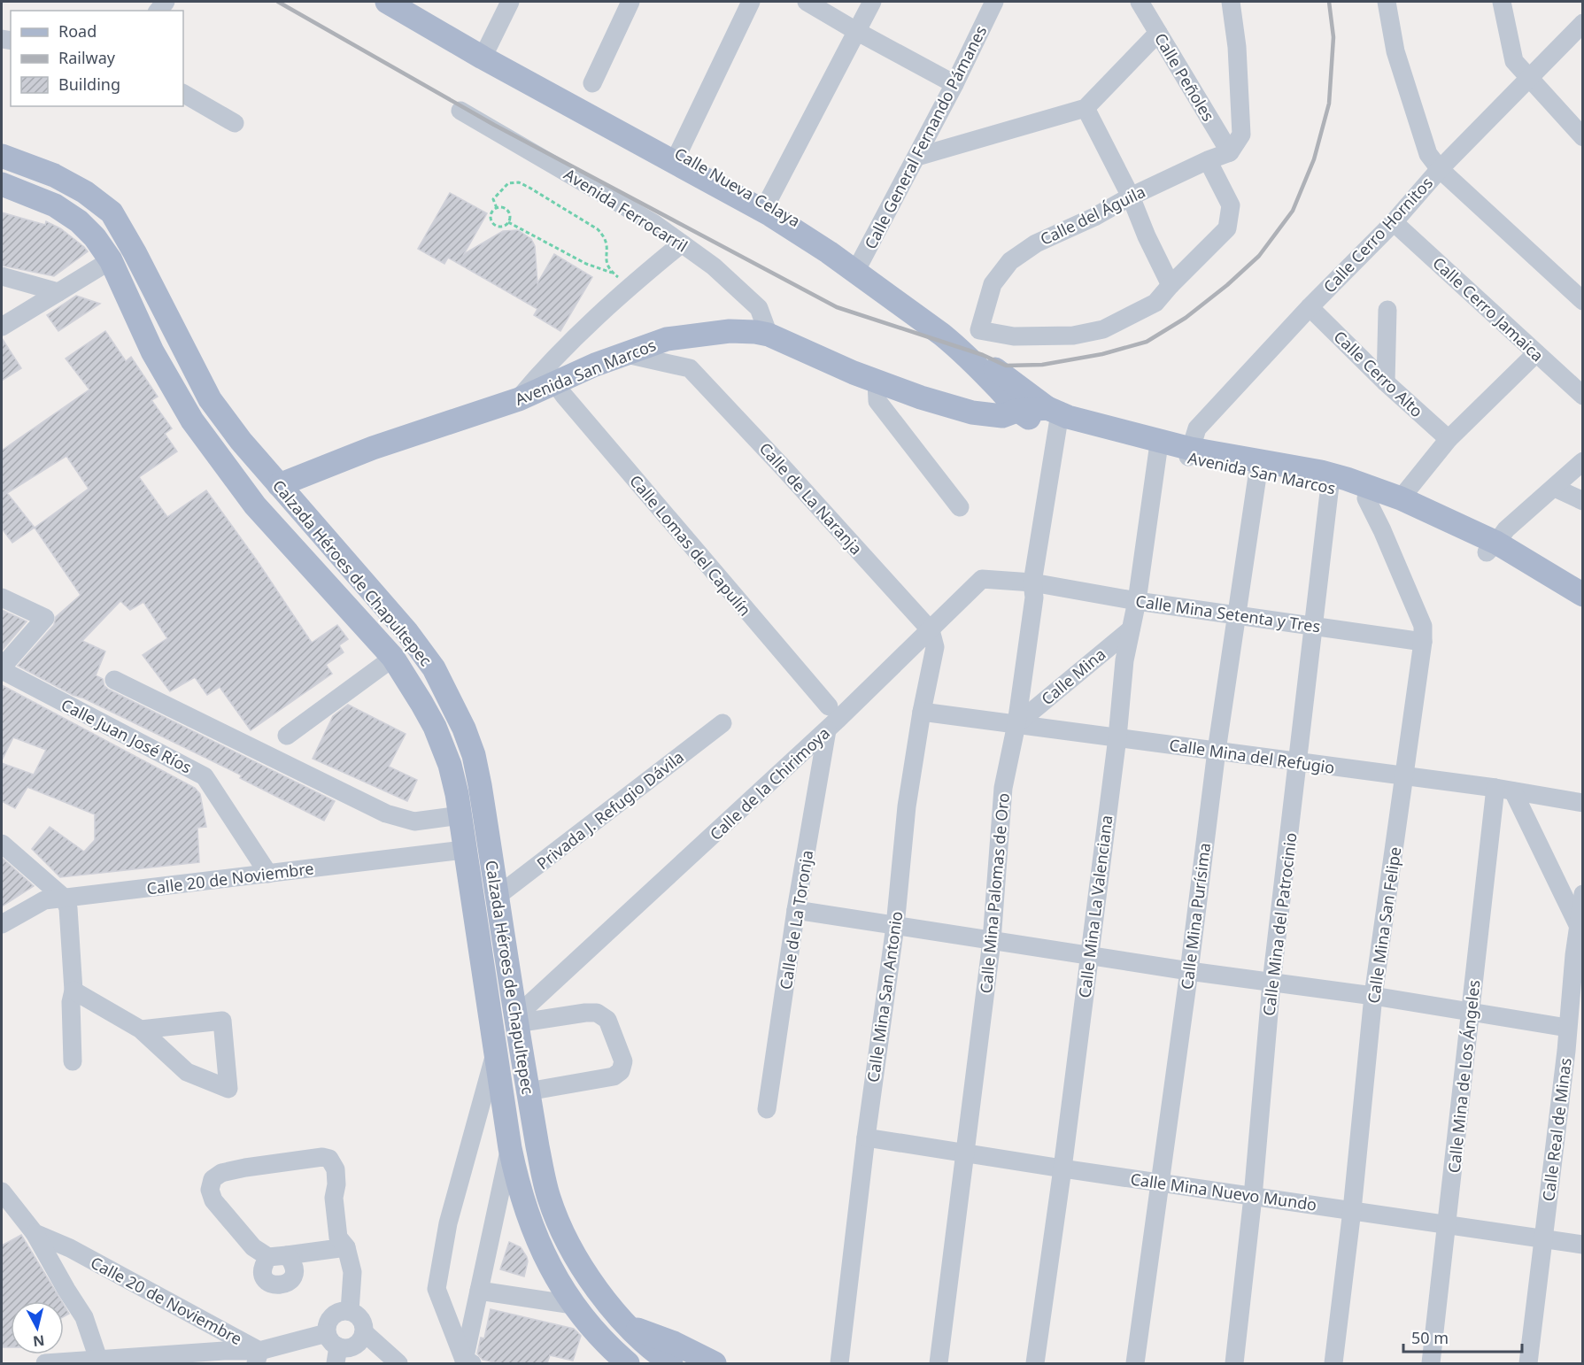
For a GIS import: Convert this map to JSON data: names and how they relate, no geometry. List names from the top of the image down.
{
  "streets": {
    "main road": ["Calle Nueva Celaya", "Avenida San Marcos", "Calzada Héroes de Chapultepec"],
    "street": [
      "Calle Peñoles",
      "Calle General Fernando Pámanes",
      "Avenida Ferrocarril",
      "Calle del Águila",
      "Calle Cerro Hornitos",
      "Calle Cerro Jamaica",
      "Calle Cerro Alto",
      "Calle de La Naranja",
      "Calle Lomas del Capulín",
      "Calle Mina Setenta y Tres",
      "Calle Mina",
      "Calle Juan José Ríos",
      "Calle Mina del Refugio",
      "Calle de la Chirimoya",
      "Privada J. Refugio Dávila",
      "Calle 20 de Noviembre",
      "Calle Mina Palomas de Oro",
      "Calle Mina La Valenciana",
      "Calle Mina Purísima",
      "Calle de La Toronja",
      "Calle Mina del Patrocinio",
      "Calle Mina San Felipe",
      "Calle Mina San Antonio",
      "Calle Mina de Los Ángeles",
      "Calle Real de Minas",
      "Calle Mina Nuevo Mundo"
    ]
  },
  "crossings": [
    ["Calle Peñoles", "Calle del Águila"],
    ["Calle General Fernando Pámanes", "Calle Nueva Celaya"],
    ["Calle Nueva Celaya", "Avenida San Marcos"],
    ["Calle Nueva Celaya", "Calle Mina Palomas de Oro"],
    ["Avenida Ferrocarril", "Avenida San Marcos"],
    ["Calle Cerro Hornitos", "Calle Cerro Jamaica"],
    ["Calle Cerro Hornitos", "Avenida San Marcos"],
    ["Calle Cerro Hornitos", "Calle Cerro Alto"],
    ["Avenida San Marcos", "Calle de La Naranja"],
    ["Avenida San Marcos", "Calle Lomas del Capulín"],
    ["Avenida San Marcos", "Calzada Héroes de Chapultepec"],
    ["Avenida San Marcos", "Calle Mina Palomas de Oro"],
    ["Avenida San Marcos", "Calle Mina La Valenciana"],
    ["Avenida San Marcos", "Calle Mina Purísima"],
    ["Avenida San Marcos", "Calle Mina del Patrocinio"],
    ["Avenida San Marcos", "Calle Mina San Felipe"],
    ["Calle de La Naranja", "Calle de la Chirimoya"],
    ["Calle de La Naranja", "Calle Mina San Antonio"],
    ["Calzada Héroes de Chapultepec", "Calle de la Chirimoya"],
    ["Calzada Héroes de Chapultepec", "Privada J. Refugio Dávila"],
    ["Calzada Héroes de Chapultepec", "Calle 20 de Noviembre"],
    ["Calle Mina Setenta y Tres", "Calle de la Chirimoya"],
    ["Calle Mina Setenta y Tres", "Calle Mina Palomas de Oro"],
    ["Calle Mina Setenta y Tres", "Calle Mina La Valenciana"],
    ["Calle Mina Setenta y Tres", "Calle Mina Purísima"],
    ["Calle Mina Setenta y Tres", "Calle Mina del Patrocinio"],
    ["Calle Mina Setenta y Tres", "Calle Mina San Felipe"],
    ["Calle Mina", "Calle Mina del Refugio"],
    ["Calle Mina", "Calle Mina Palomas de Oro"],
    ["Calle Mina", "Calle Mina La Valenciana"],
    ["Calle Juan José Ríos", "Calle 20 de Noviembre"],
    ["Calle Mina del Refugio", "Calle Mina Palomas de Oro"],
    ["Calle Mina del Refugio", "Calle Mina La Valenciana"],
    ["Calle Mina del Refugio", "Calle Mina Purísima"],
    ["Calle Mina del Refugio", "Calle Mina del Patrocinio"],
    ["Calle Mina del Refugio", "Calle Mina San Felipe"],
    ["Calle Mina del Refugio", "Calle Mina San Antonio"],
    ["Calle Mina del Refugio", "Calle Mina de Los Ángeles"],
    ["Calle de la Chirimoya", "Calle Mina Palomas de Oro"],
    ["Calle de la Chirimoya", "Calle de La Toronja"],
    ["Calle de la Chirimoya", "Calle Mina San Antonio"],
    ["Calle Mina Palomas de Oro", "Calle Mina Nuevo Mundo"],
    ["Calle Mina La Valenciana", "Calle Mina Nuevo Mundo"],
    ["Calle Mina Purísima", "Calle Mina Nuevo Mundo"],
    ["Calle Mina del Patrocinio", "Calle Mina Nuevo Mundo"],
    ["Calle Mina San Felipe", "Calle Mina Nuevo Mundo"],
    ["Calle Mina San Antonio", "Calle Mina Nuevo Mundo"],
    ["Calle Mina de Los Ángeles", "Calle Mina Nuevo Mundo"],
    ["Calle Real de Minas", "Calle Mina Nuevo Mundo"]
  ],
  "legend": ["Road", "Railway", "Building"],
  "scale_bar": "50 m",
  "north": "bottom"
}
